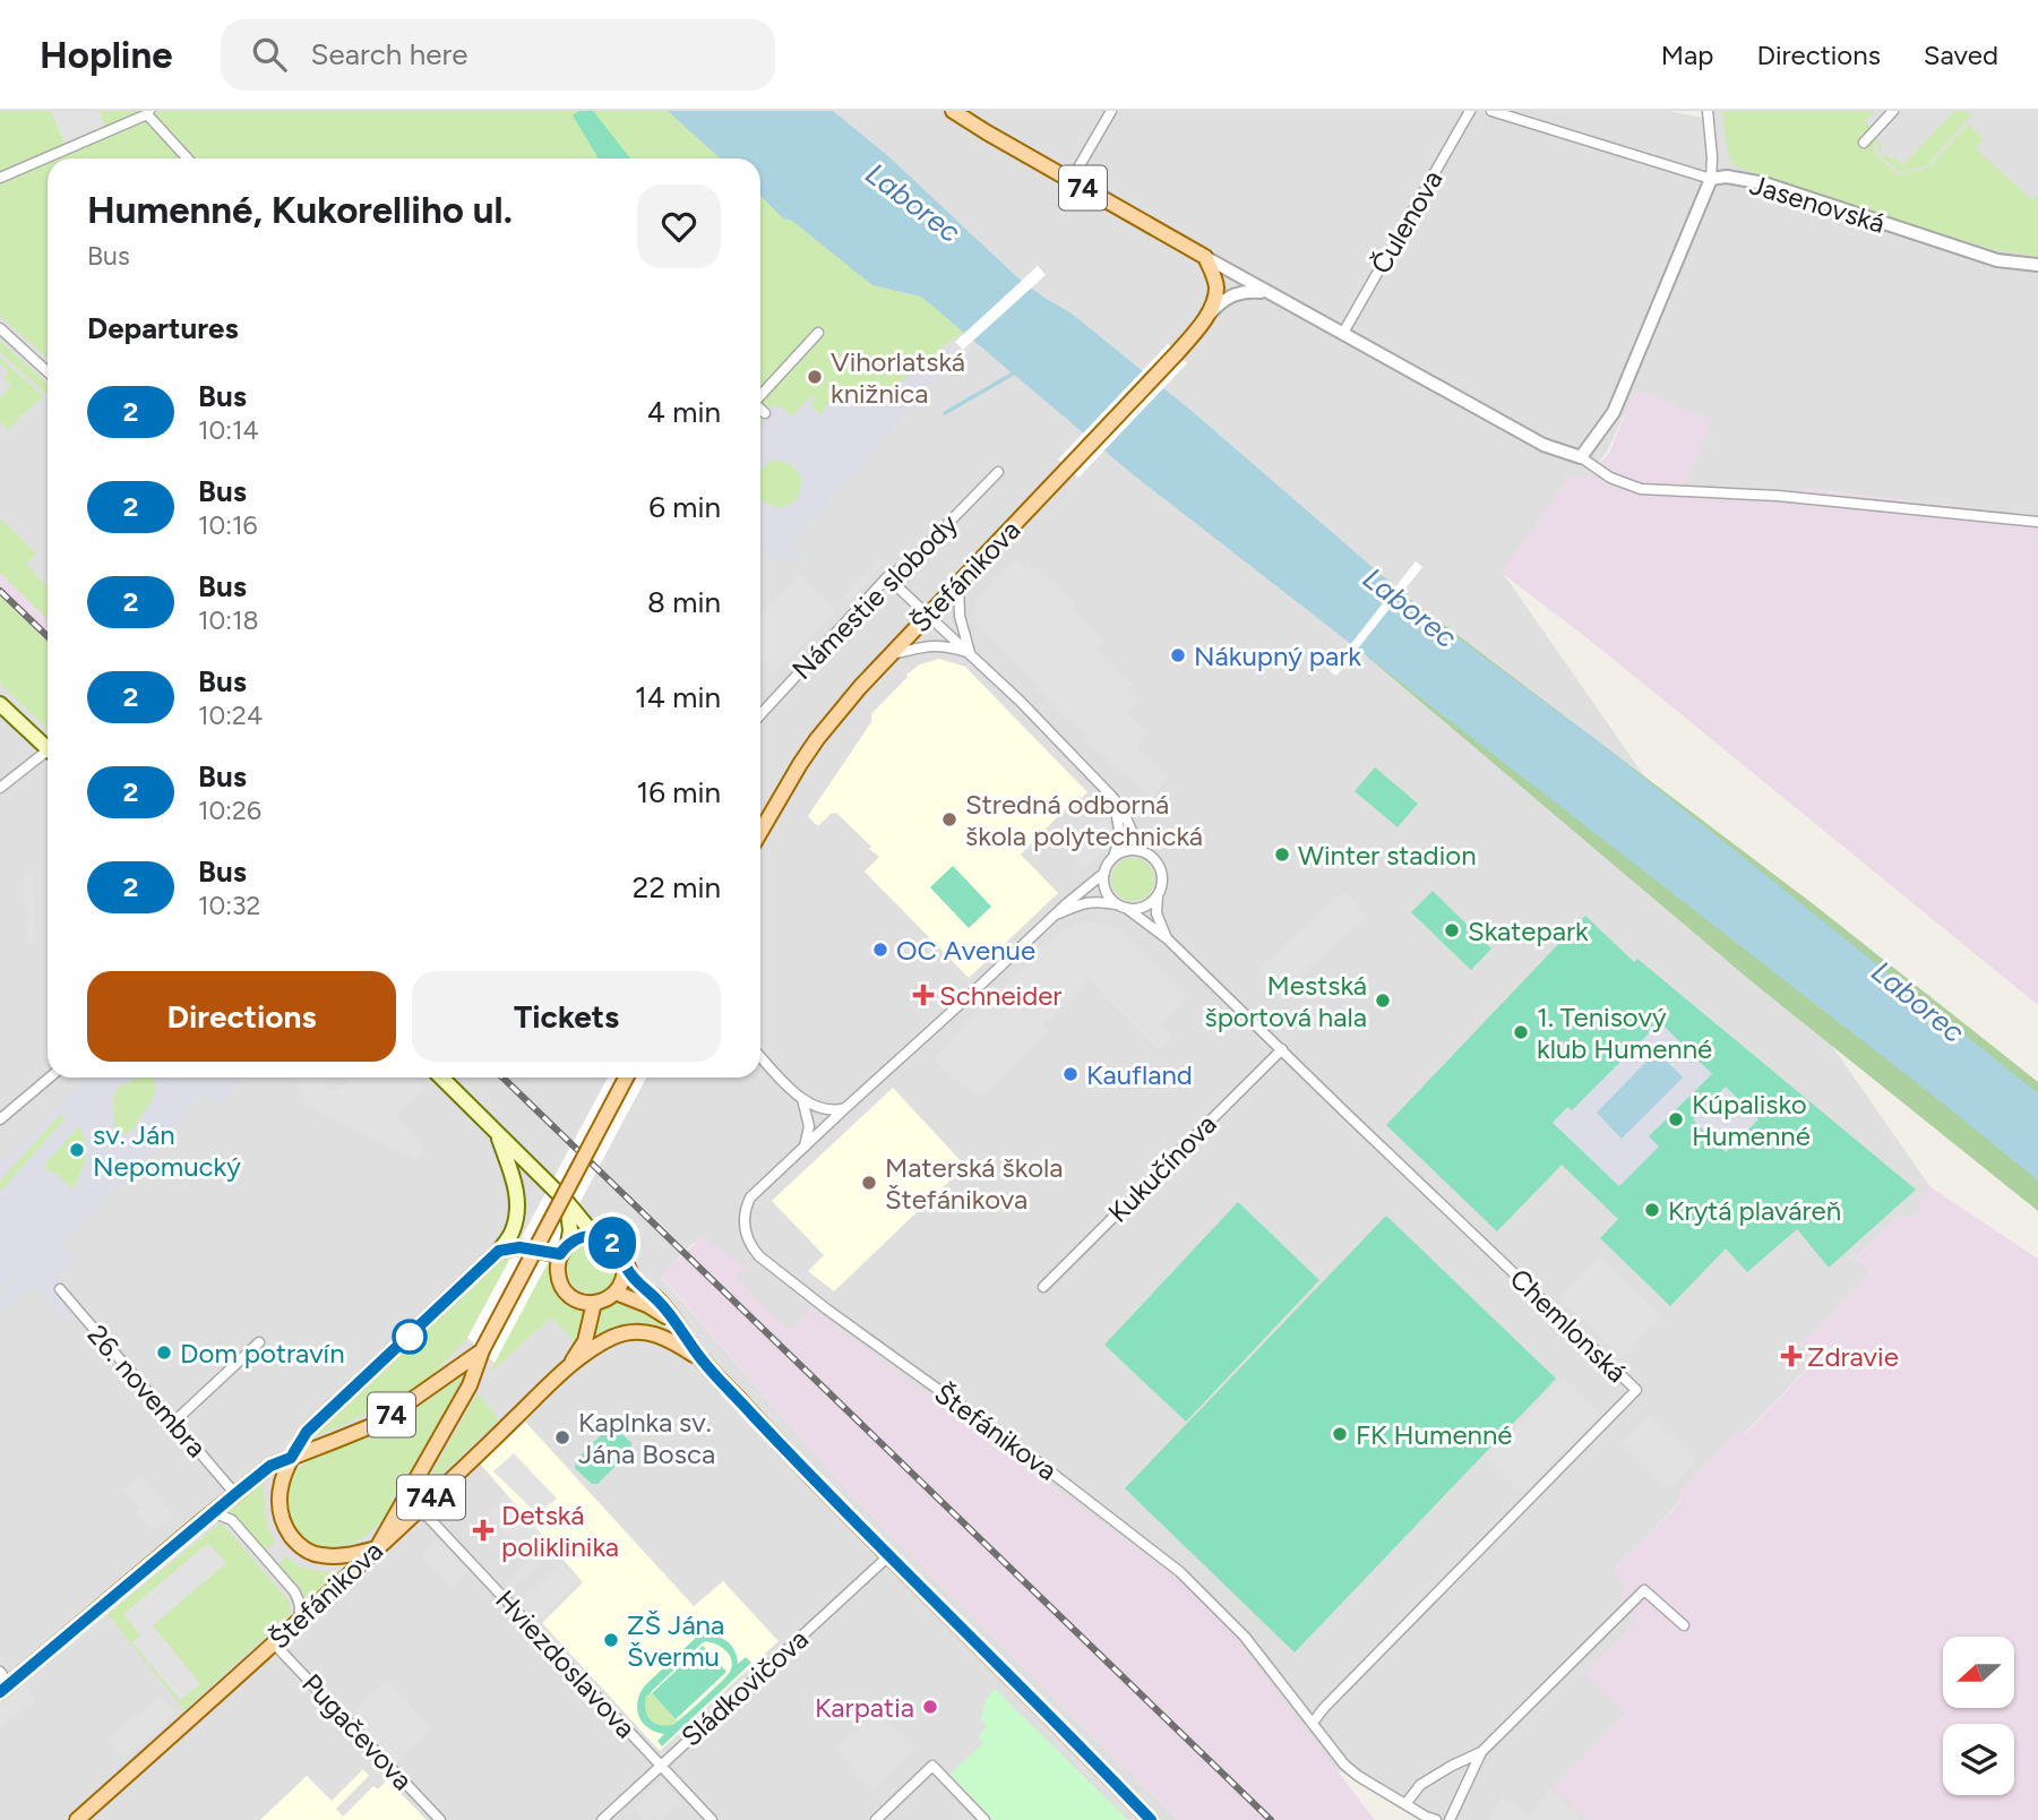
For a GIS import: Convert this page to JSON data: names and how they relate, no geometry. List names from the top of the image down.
{
  "streets": {
    "main road": ["74", "Štefánikova", "74A"],
    "street": [
      "Jasenovská",
      "Čulenova",
      "Námestie slobody",
      "Kukučínova",
      "Chemlonská",
      "26. novembra",
      "Hviezdoslavova",
      "Sládkovičova",
      "Pugačevova"
    ]
  },
  "crossings": [
    ["74", "Štefánikova"],
    ["74", "26. novembra"],
    ["Štefánikova", "Námestie slobody"],
    ["Štefánikova", "Chemlonská"],
    ["Štefánikova", "74A"],
    ["Štefánikova", "Hviezdoslavova"],
    ["Štefánikova", "Pugačevova"],
    ["Kukučínova", "Chemlonská"],
    ["74A", "Sládkovičova"],
    ["Hviezdoslavova", "Sládkovičova"]
  ],
  "water": ["Laborec"],
  "places": {
    "other": [
      "Vihorlatská knižnica",
      "Nákupný park",
      "Stredná odborná škola polytechnická",
      "Winter stadion",
      "Skatepark",
      "OC Avenue",
      "Mestská športová hala",
      "1. Tenisový klub Humenné",
      "Kaufland",
      "Kúpalisko Humenné",
      "sv. Ján Nepomucký",
      "Materská škola Štefánikova",
      "Krytá plaváreň",
      "Dom potravín",
      "FK Humenné",
      "Kaplnka sv. Jána Bosca",
      "ZŠ Jána Švermu",
      "Karpatia"
    ],
    "health": ["Schneider", "Zdravie", "Detská poliklinika"]
  },
  "lines": ["bus line 2"],
  "north": "left",
  "page": {
    "header": "Hopline",
    "search": "Search here",
    "nav": ["Map", "Directions", "Saved"],
    "on_map": "2",
    "heading": [
      ["Humenné, Kukorelliho ul.", "Bus"],
      "Departures"
    ],
    "list": [
      {
        "mark": "2",
        "name": "Bus",
        "note": "10:14",
        "value": "4 min"
      },
      {
        "mark": "2",
        "name": "Bus",
        "note": "10:16",
        "value": "6 min"
      },
      {
        "mark": "2",
        "name": "Bus",
        "note": "10:18",
        "value": "8 min"
      },
      {
        "mark": "2",
        "name": "Bus",
        "note": "10:24",
        "value": "14 min"
      },
      {
        "mark": "2",
        "name": "Bus",
        "note": "10:26",
        "value": "16 min"
      },
      {
        "mark": "2",
        "name": "Bus",
        "note": "10:32",
        "value": "22 min"
      }
    ],
    "buttons": ["Directions", "Tickets"]
  }
}
